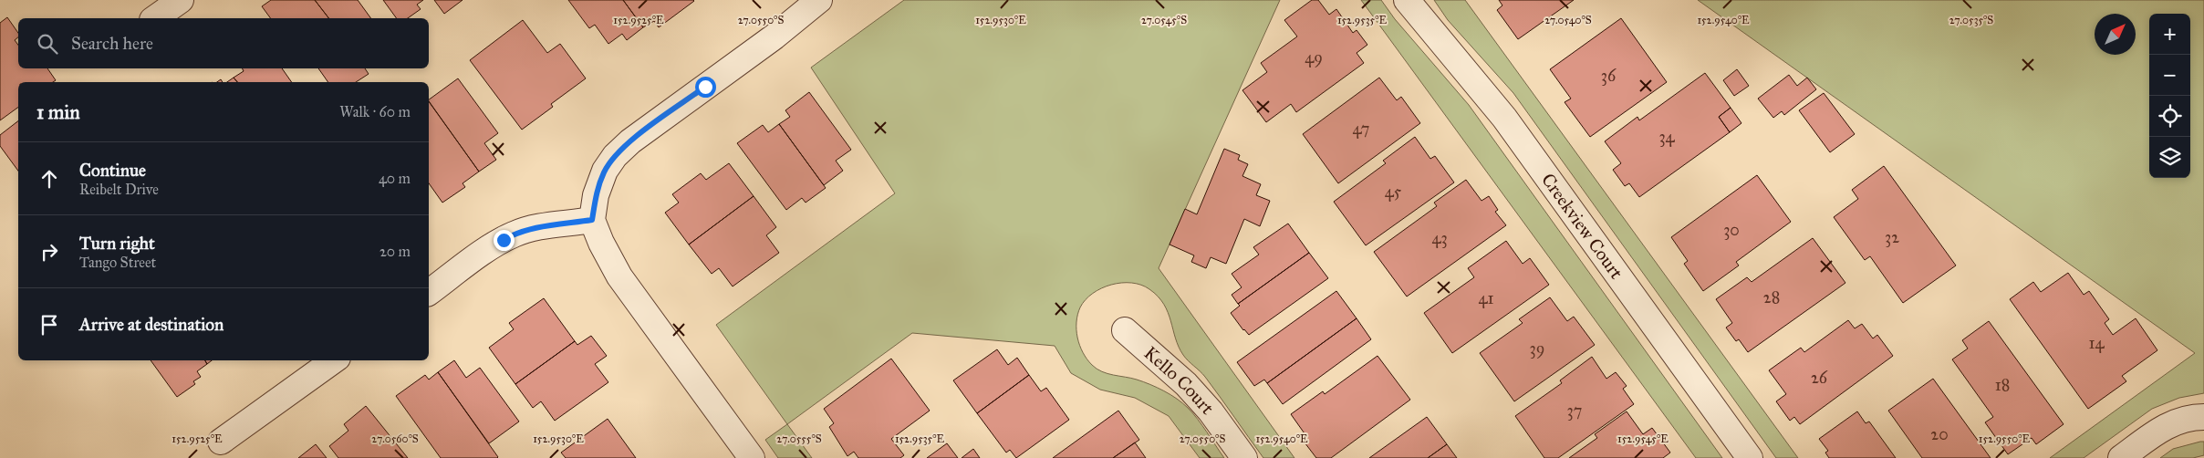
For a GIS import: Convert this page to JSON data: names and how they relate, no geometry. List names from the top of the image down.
{
  "streets": {
    "street": ["Creekview Court", "Kello Court"]
  },
  "house_numbers": [
    "49",
    "36",
    "47",
    "34",
    "45",
    "30",
    "32",
    "43",
    "28",
    "41",
    "14",
    "39",
    "26",
    "18",
    "37",
    "20"
  ],
  "north": "top right",
  "page": {
    "map_buttons": ["+", "−"],
    "search": "Search here",
    "heading": ["1 min", "Walk · 60 m"],
    "list": [
      ["Continue", "Reibelt Drive", "40 m"],
      ["Turn right", "Tango Street", "20 m"],
      "Arrive at destination"
    ]
  },
  "coordinates": [
    "152.9525°E",
    "27.0550°S",
    "152.9530°E",
    "27.0545°S",
    "152.9535°E",
    "27.0540°S",
    "152.9540°E",
    "27.0535°S",
    "27.0560°S",
    "27.0555°S",
    "152.9545°E",
    "152.9550°E"
  ]
}
